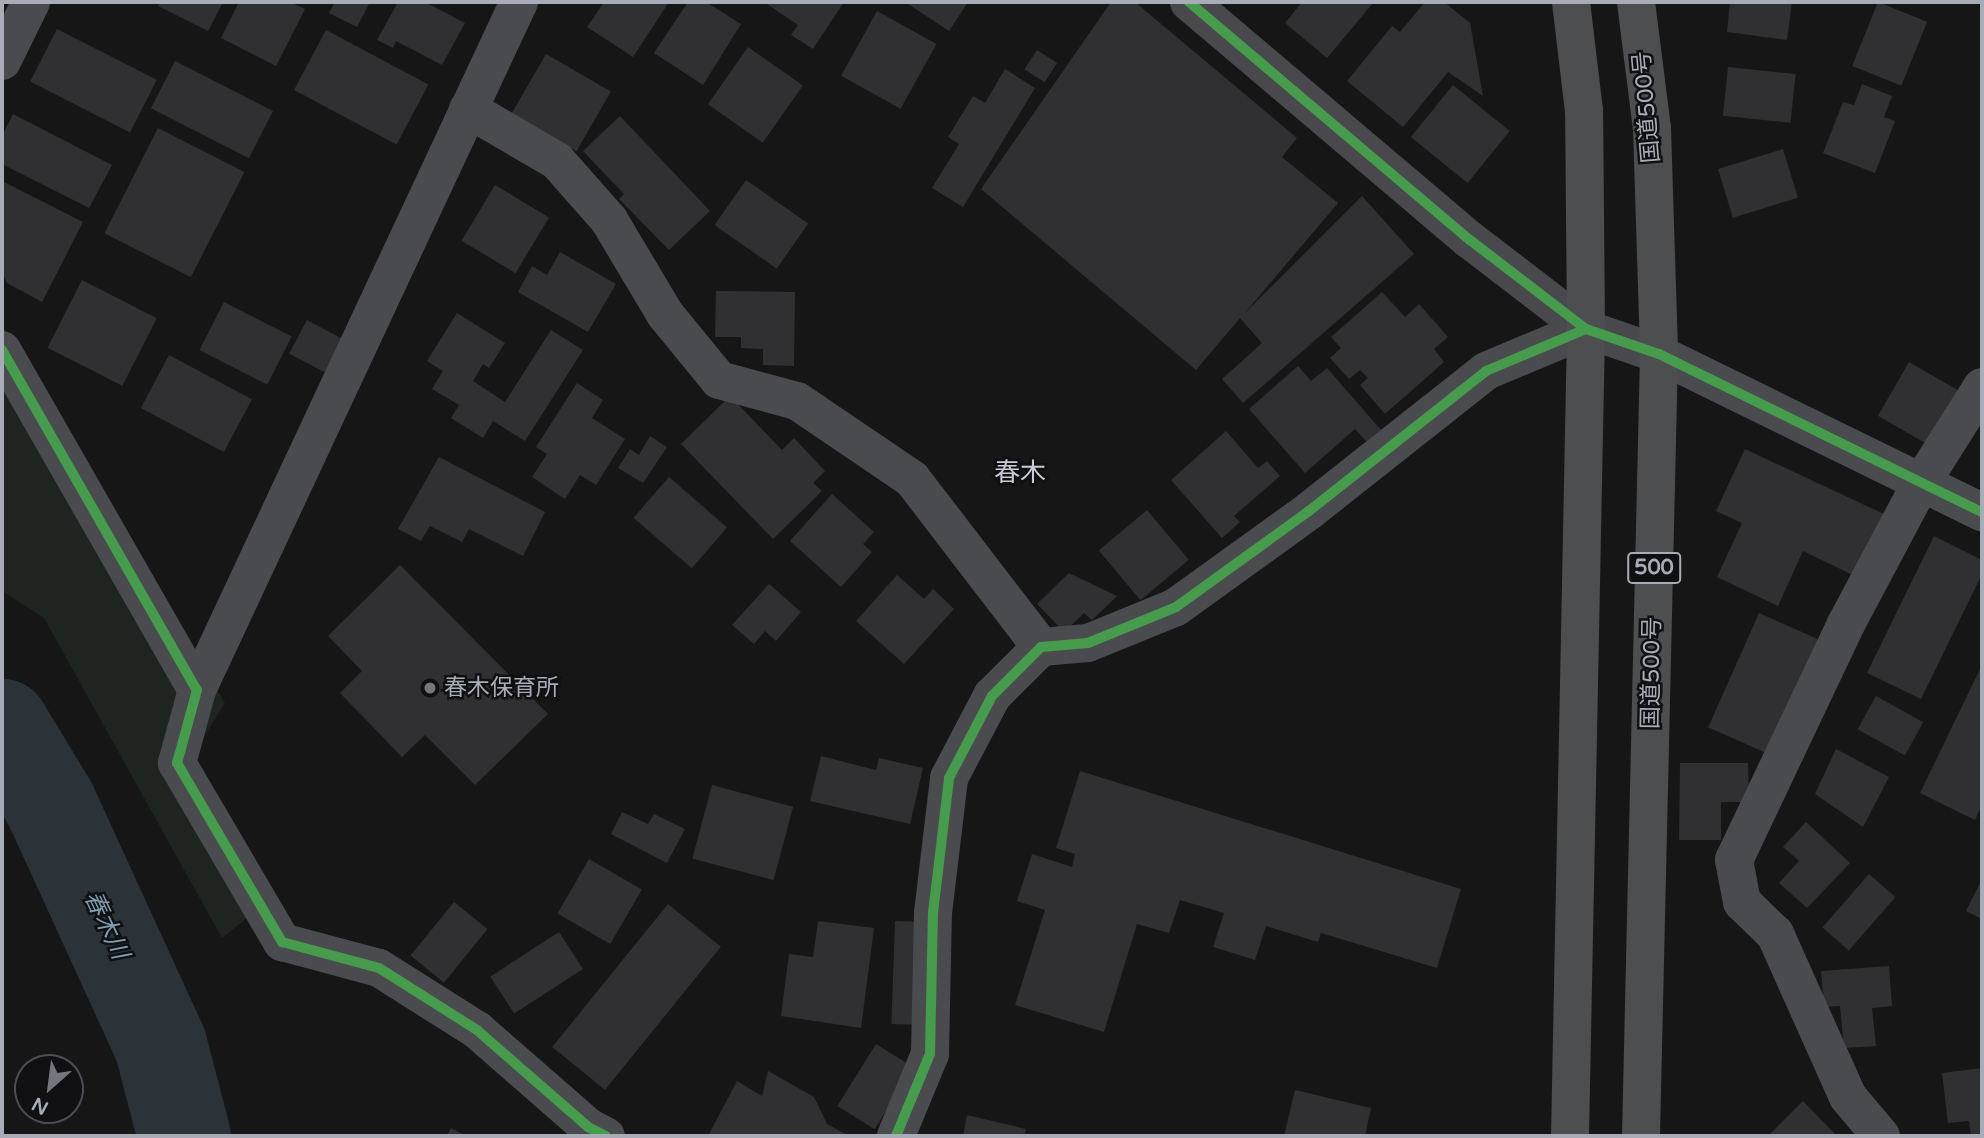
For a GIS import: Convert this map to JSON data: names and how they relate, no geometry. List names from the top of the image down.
{
  "streets": {
    "highway": ["国道500号", "500"]
  },
  "districts": ["春木"],
  "water": ["春木川"],
  "places": ["春木保育所"],
  "north": "bottom left"
}
